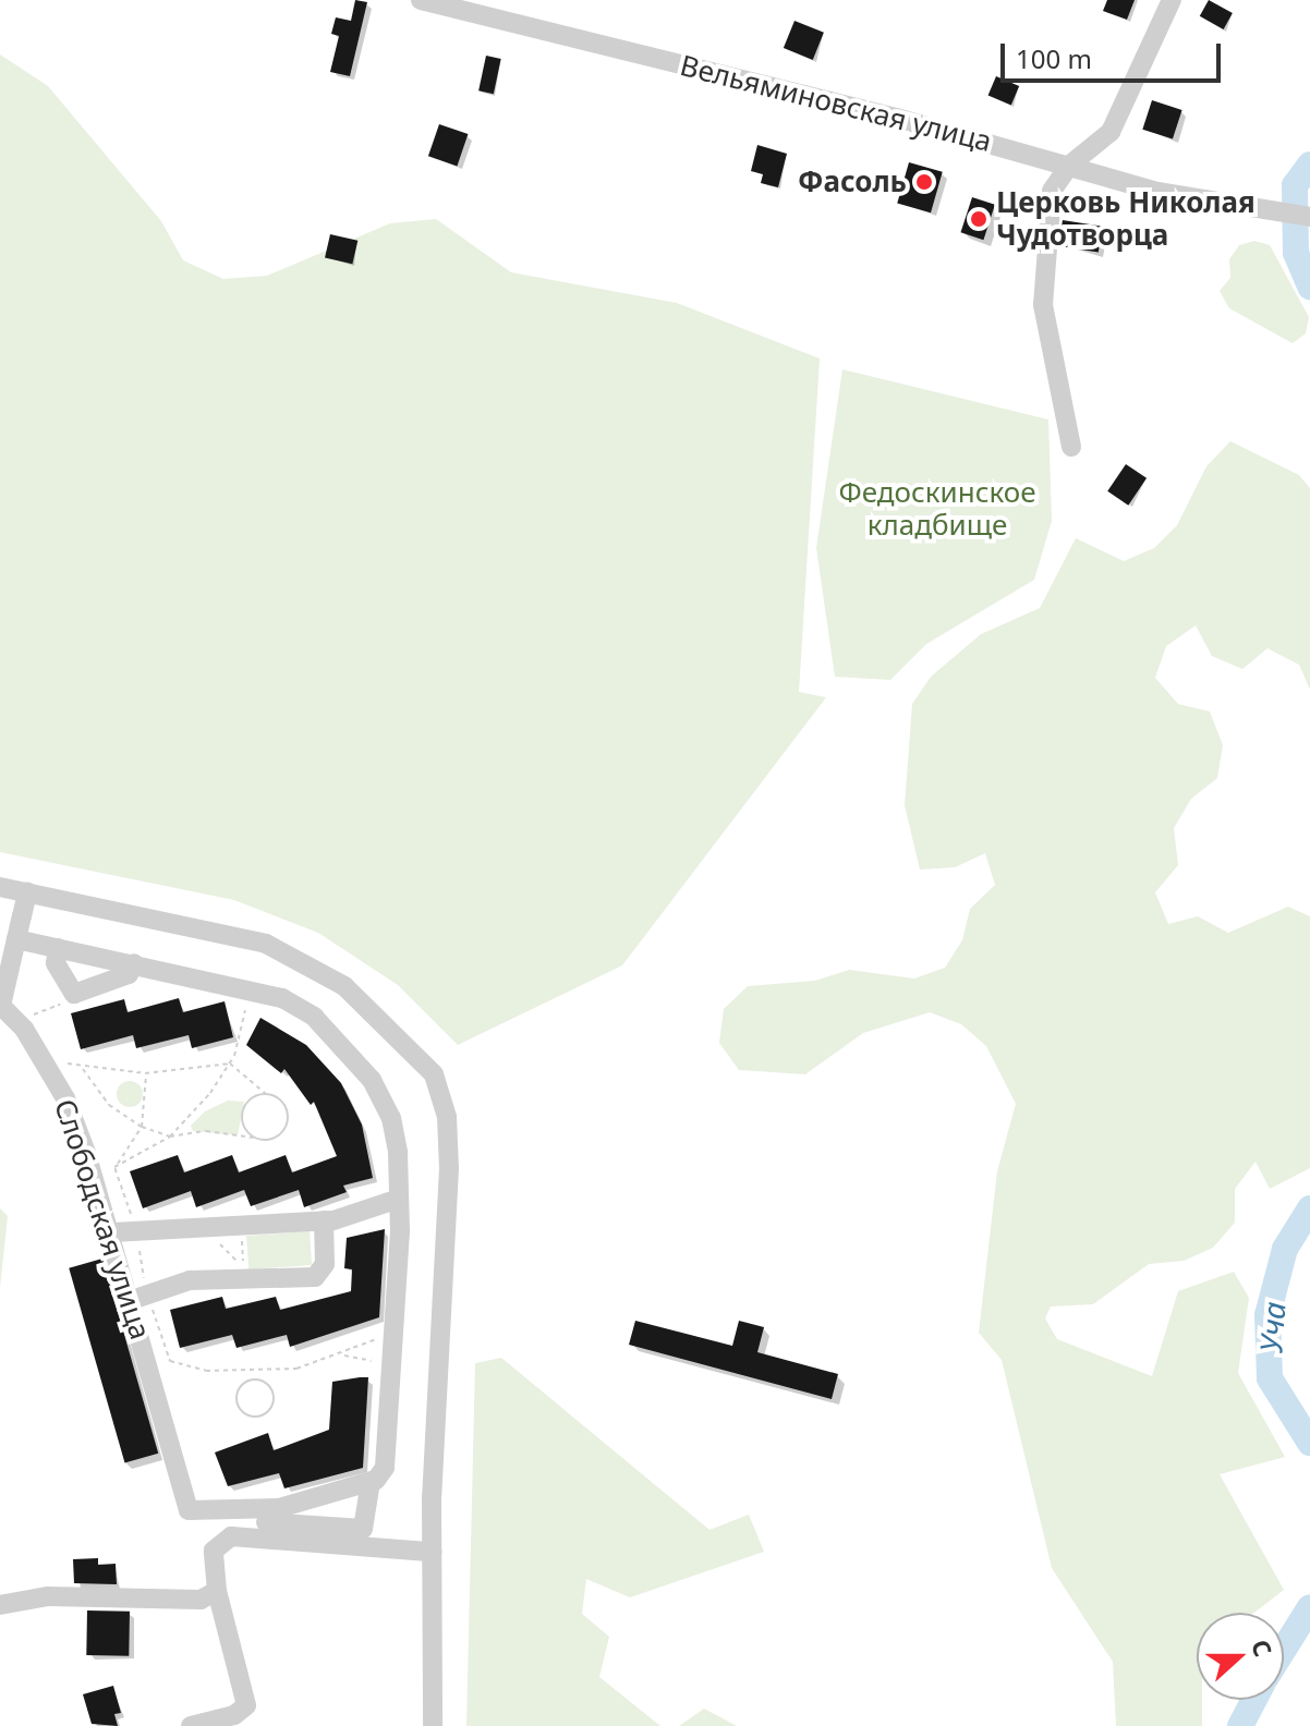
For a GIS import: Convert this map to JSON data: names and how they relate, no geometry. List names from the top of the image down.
{
  "streets": {
    "street": ["Вельяминовская улица", "Слободская улица"]
  },
  "water": ["Уча"],
  "parks": ["Федоскинское кладбище"],
  "places": ["Фасоль", "Церковь Николая Чудотворца"],
  "scale_bar": "100 m",
  "north": "right"
}
